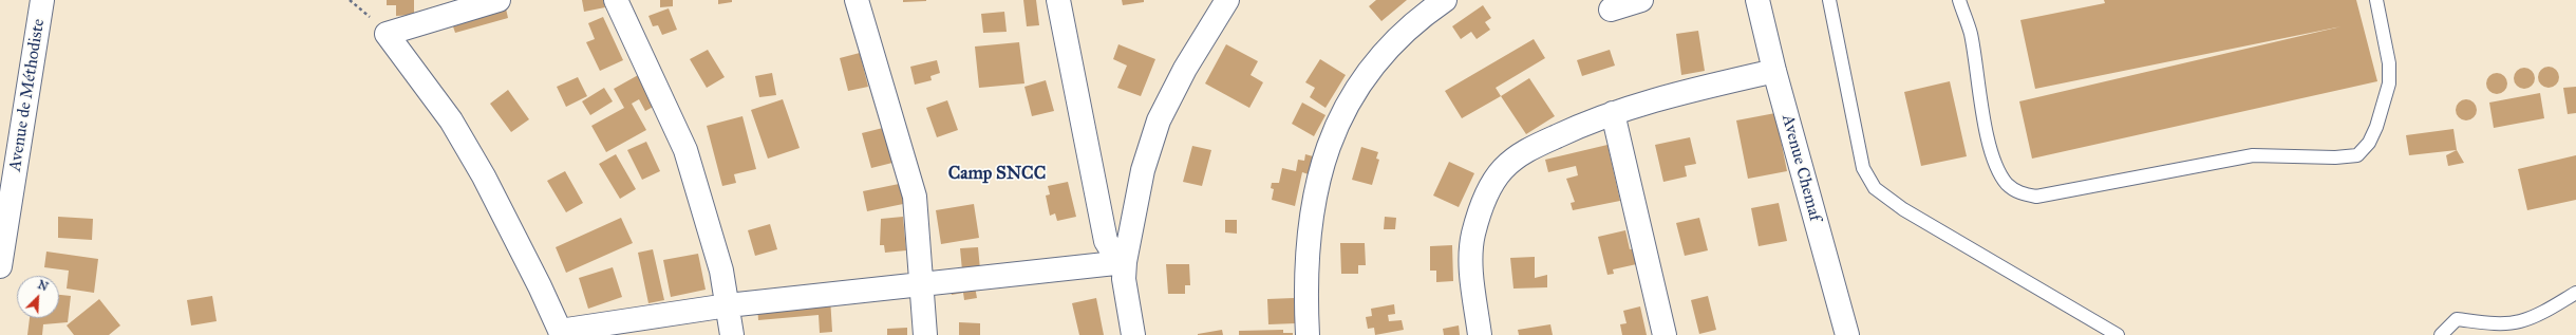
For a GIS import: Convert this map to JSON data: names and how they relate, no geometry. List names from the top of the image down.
{
  "streets": {
    "street": ["Avenue de Méthodiste", "Avenue Chemaf"]
  },
  "districts": ["Camp SNCC"],
  "north": "top right"
}
